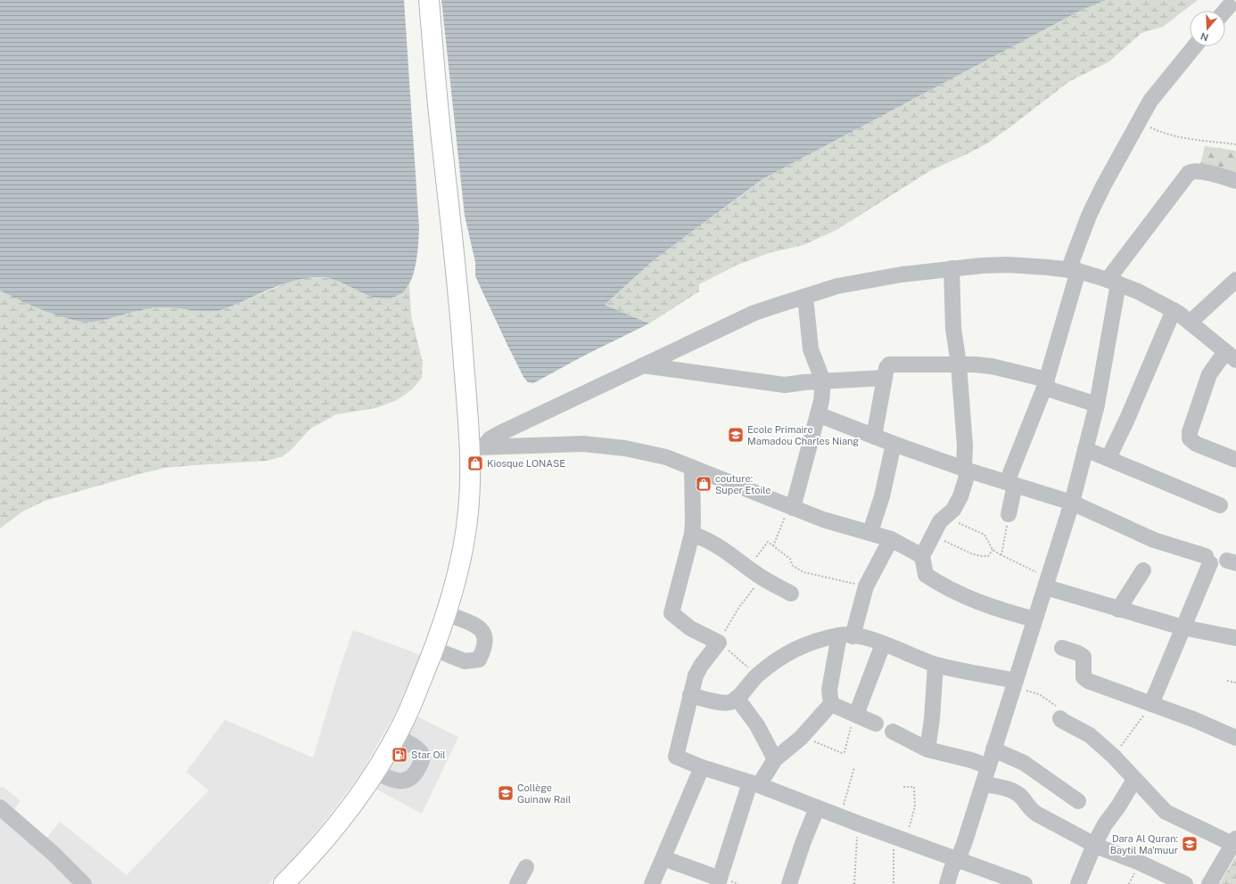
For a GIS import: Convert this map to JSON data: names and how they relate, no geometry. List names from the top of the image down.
{
  "places": {
    "school or university": ["Ecole Primaire Mamadou Charles Niang", "Collège Guinaw Rail", "Dara Al Quran: Baytil Ma'muur"],
    "shop": ["Kiosque LONASE", "couture: Super Etoile"],
    "fuel station": ["Star Oil"]
  },
  "north": "bottom"
}
